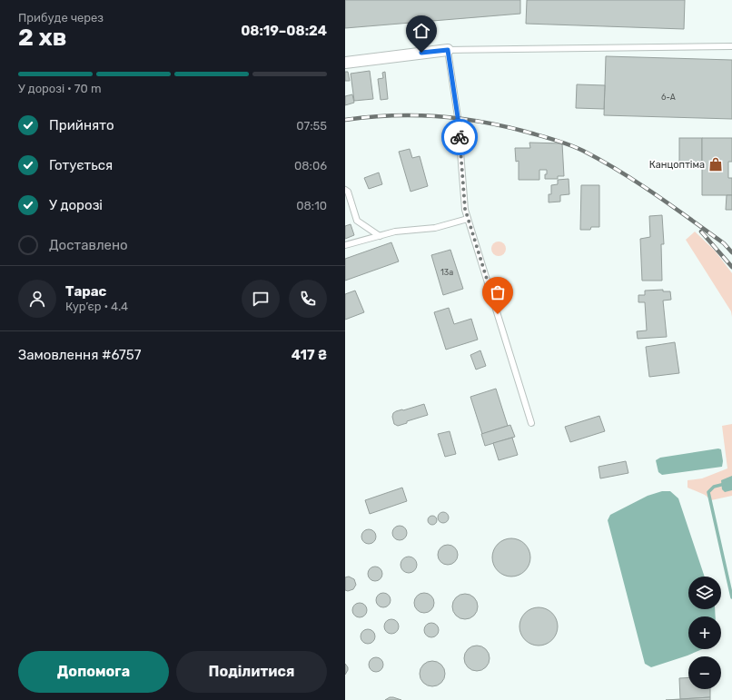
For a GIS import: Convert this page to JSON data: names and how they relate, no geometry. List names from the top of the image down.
{
  "places": {
    "shop": ["Канцоптіма"]
  },
  "house_numbers": ["6-А", "13а"],
  "page": {
    "heading": ["2 хв", "Прибуде через", "08:19–08:24"],
    "panel": [
      "Тарас",
      "Кур’єр · 4.4",
      "Замовлення #6757",
      "417 ₴"
    ],
    "bar": "У дорозі · 70 m",
    "list": [
      ["Прийнято", "07:55"],
      ["Готується", "08:06"],
      ["У дорозі", "08:10"],
      "Доставлено"
    ],
    "map_buttons": ["+", "−"],
    "buttons": ["Допомога", "Поділитися"]
  }
}
